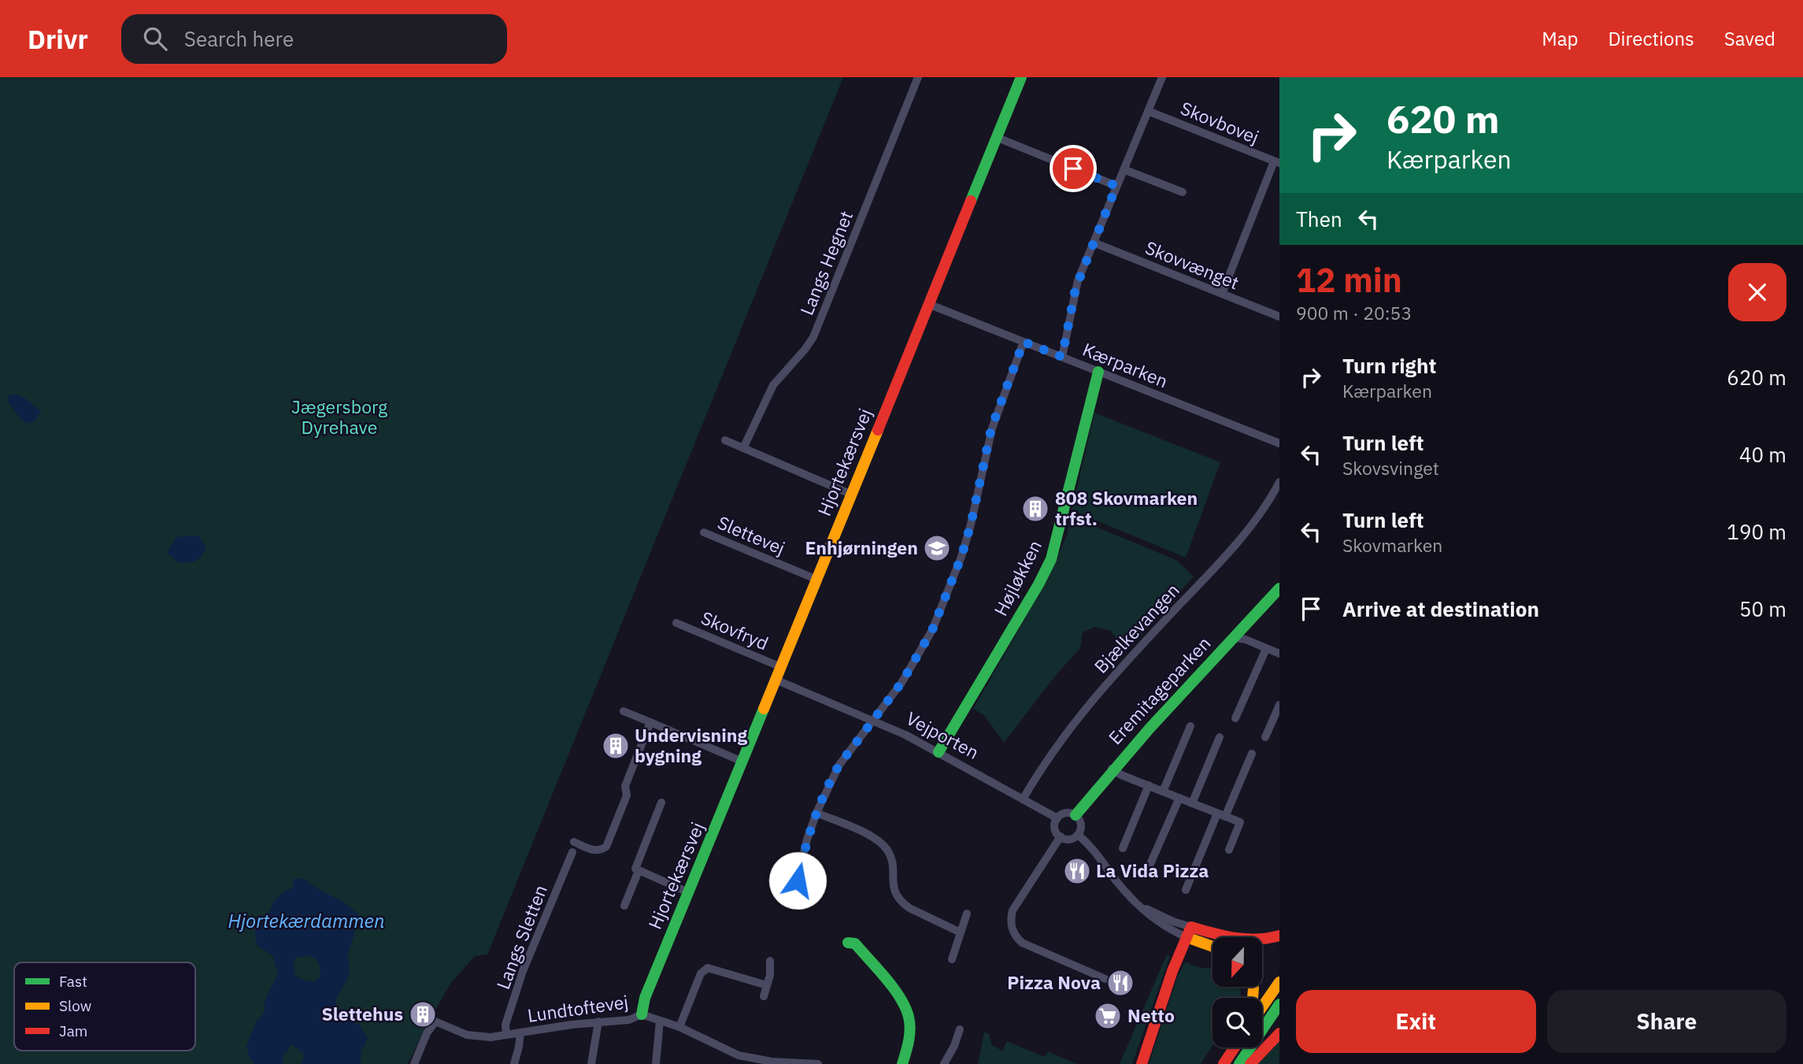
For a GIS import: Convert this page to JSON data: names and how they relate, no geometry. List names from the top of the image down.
{
  "streets": {
    "main road": ["Hjortekærsvej", "Højløkken", "Eremitageparken"],
    "street": [
      "Skovbovej",
      "Langs Hegnet",
      "Skovvænget",
      "Kærparken",
      "Slettevej",
      "Bjælkevangen",
      "Skovfryd",
      "Vejporten",
      "Langs Sletten",
      "Lundtoftevej"
    ]
  },
  "crossings": [
    ["Kærparken", "Hjortekærsvej"],
    ["Kærparken", "Højløkken"],
    ["Hjortekærsvej", "Slettevej"],
    ["Hjortekærsvej", "Skovfryd"],
    ["Hjortekærsvej", "Vejporten"],
    ["Hjortekærsvej", "Lundtoftevej"],
    ["Højløkken", "Vejporten"],
    ["Bjælkevangen", "Vejporten"],
    ["Eremitageparken", "Vejporten"],
    ["Langs Sletten", "Lundtoftevej"]
  ],
  "water": ["Hjortekærdammen"],
  "parks": ["Jægersborg Dyrehave"],
  "places": {
    "building": ["808 Skovmarken trfst.", "Undervisning bygning", "Slettehus"],
    "school or university": ["Enhjørningen"],
    "restaurant": ["La Vida Pizza", "Pizza Nova"],
    "supermarket": ["Netto"]
  },
  "legend": ["Fast", "Slow", "Jam"],
  "north": "bottom",
  "page": {
    "header": "Drivr",
    "search": "Search here",
    "nav": ["Map", "Directions", "Saved"],
    "turn": ["620 m", "Kærparken"],
    "then": "Then",
    "heading": ["12 min", "900 m · 20:53"],
    "list": [
      {
        "name": "Turn right",
        "note": "Kærparken",
        "value": "620 m"
      },
      {
        "name": "Turn left",
        "note": "Skovsvinget",
        "value": "40 m"
      },
      {
        "name": "Turn left",
        "note": "Skovmarken",
        "value": "190 m"
      },
      {
        "name": "Arrive at destination",
        "value": "50 m"
      }
    ],
    "buttons": ["Exit", "Share"]
  }
}
